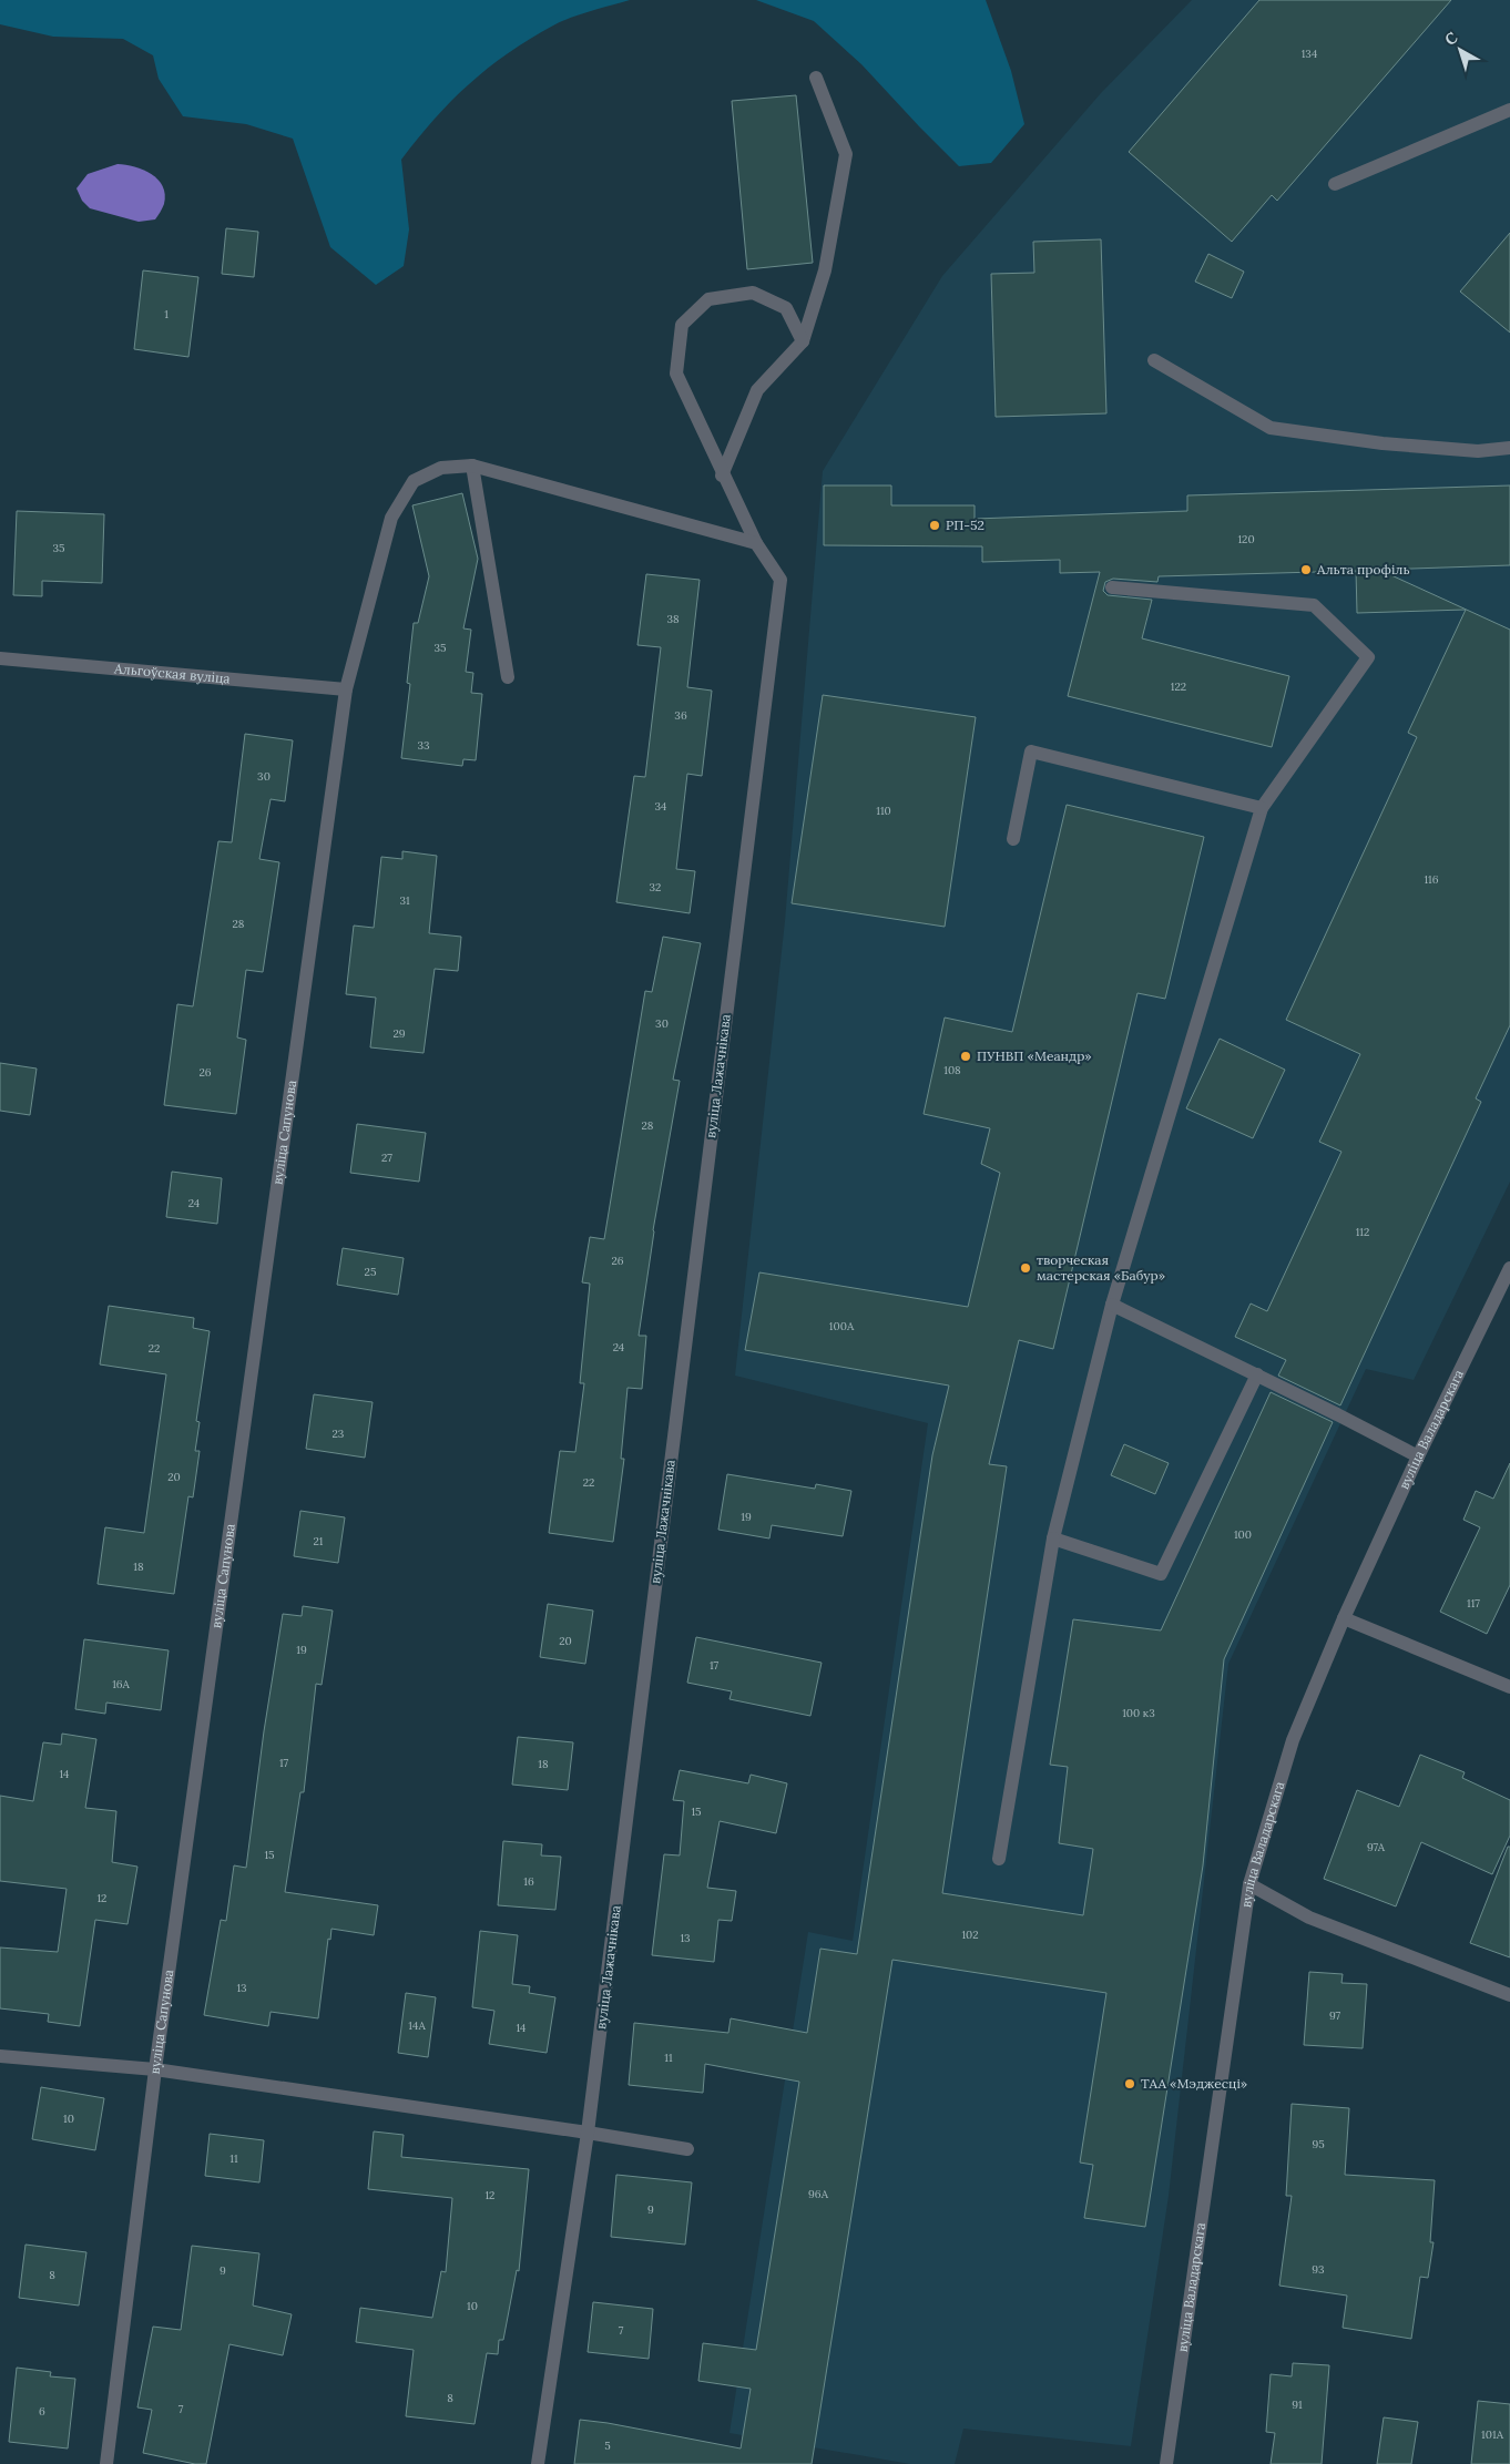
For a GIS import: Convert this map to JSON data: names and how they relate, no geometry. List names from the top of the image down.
{
  "streets": {
    "street": [
      "Альгоўская вуліца",
      "вуліца Лажачнікава",
      "вуліца Сапунова",
      "вуліца Валадарскага"
    ]
  },
  "crossings": [
    ["Альгоўская вуліца", "вуліца Сапунова"],
    ["вуліца Лажачнікава", "вуліца Сапунова"]
  ],
  "places": [
    "РП-52",
    "Альта профіль",
    "ПУНВП «Меандр»",
    "творческая мастерская «Бабур»",
    "ТАА «Мэджесці»"
  ],
  "house_numbers": [
    "134",
    "1",
    "120",
    "35",
    "38",
    "35",
    "122",
    "36",
    "33",
    "30",
    "34",
    "110",
    "116",
    "32",
    "31",
    "28",
    "30",
    "29",
    "108",
    "26",
    "28",
    "27",
    "24",
    "112",
    "26",
    "25",
    "100А",
    "24",
    "22",
    "23",
    "20",
    "22",
    "19",
    "100",
    "21",
    "18",
    "117",
    "20",
    "19",
    "17",
    "16А",
    "100 к3",
    "17",
    "18",
    "14",
    "15",
    "97А",
    "15",
    "16",
    "12",
    "102",
    "13",
    "13",
    "97",
    "14А",
    "14",
    "11",
    "10",
    "95",
    "11",
    "96А",
    "12",
    "9",
    "93",
    "9",
    "8",
    "10",
    "7",
    "8",
    "91",
    "7",
    "6",
    "101А",
    "5"
  ],
  "north": "top left"
}
